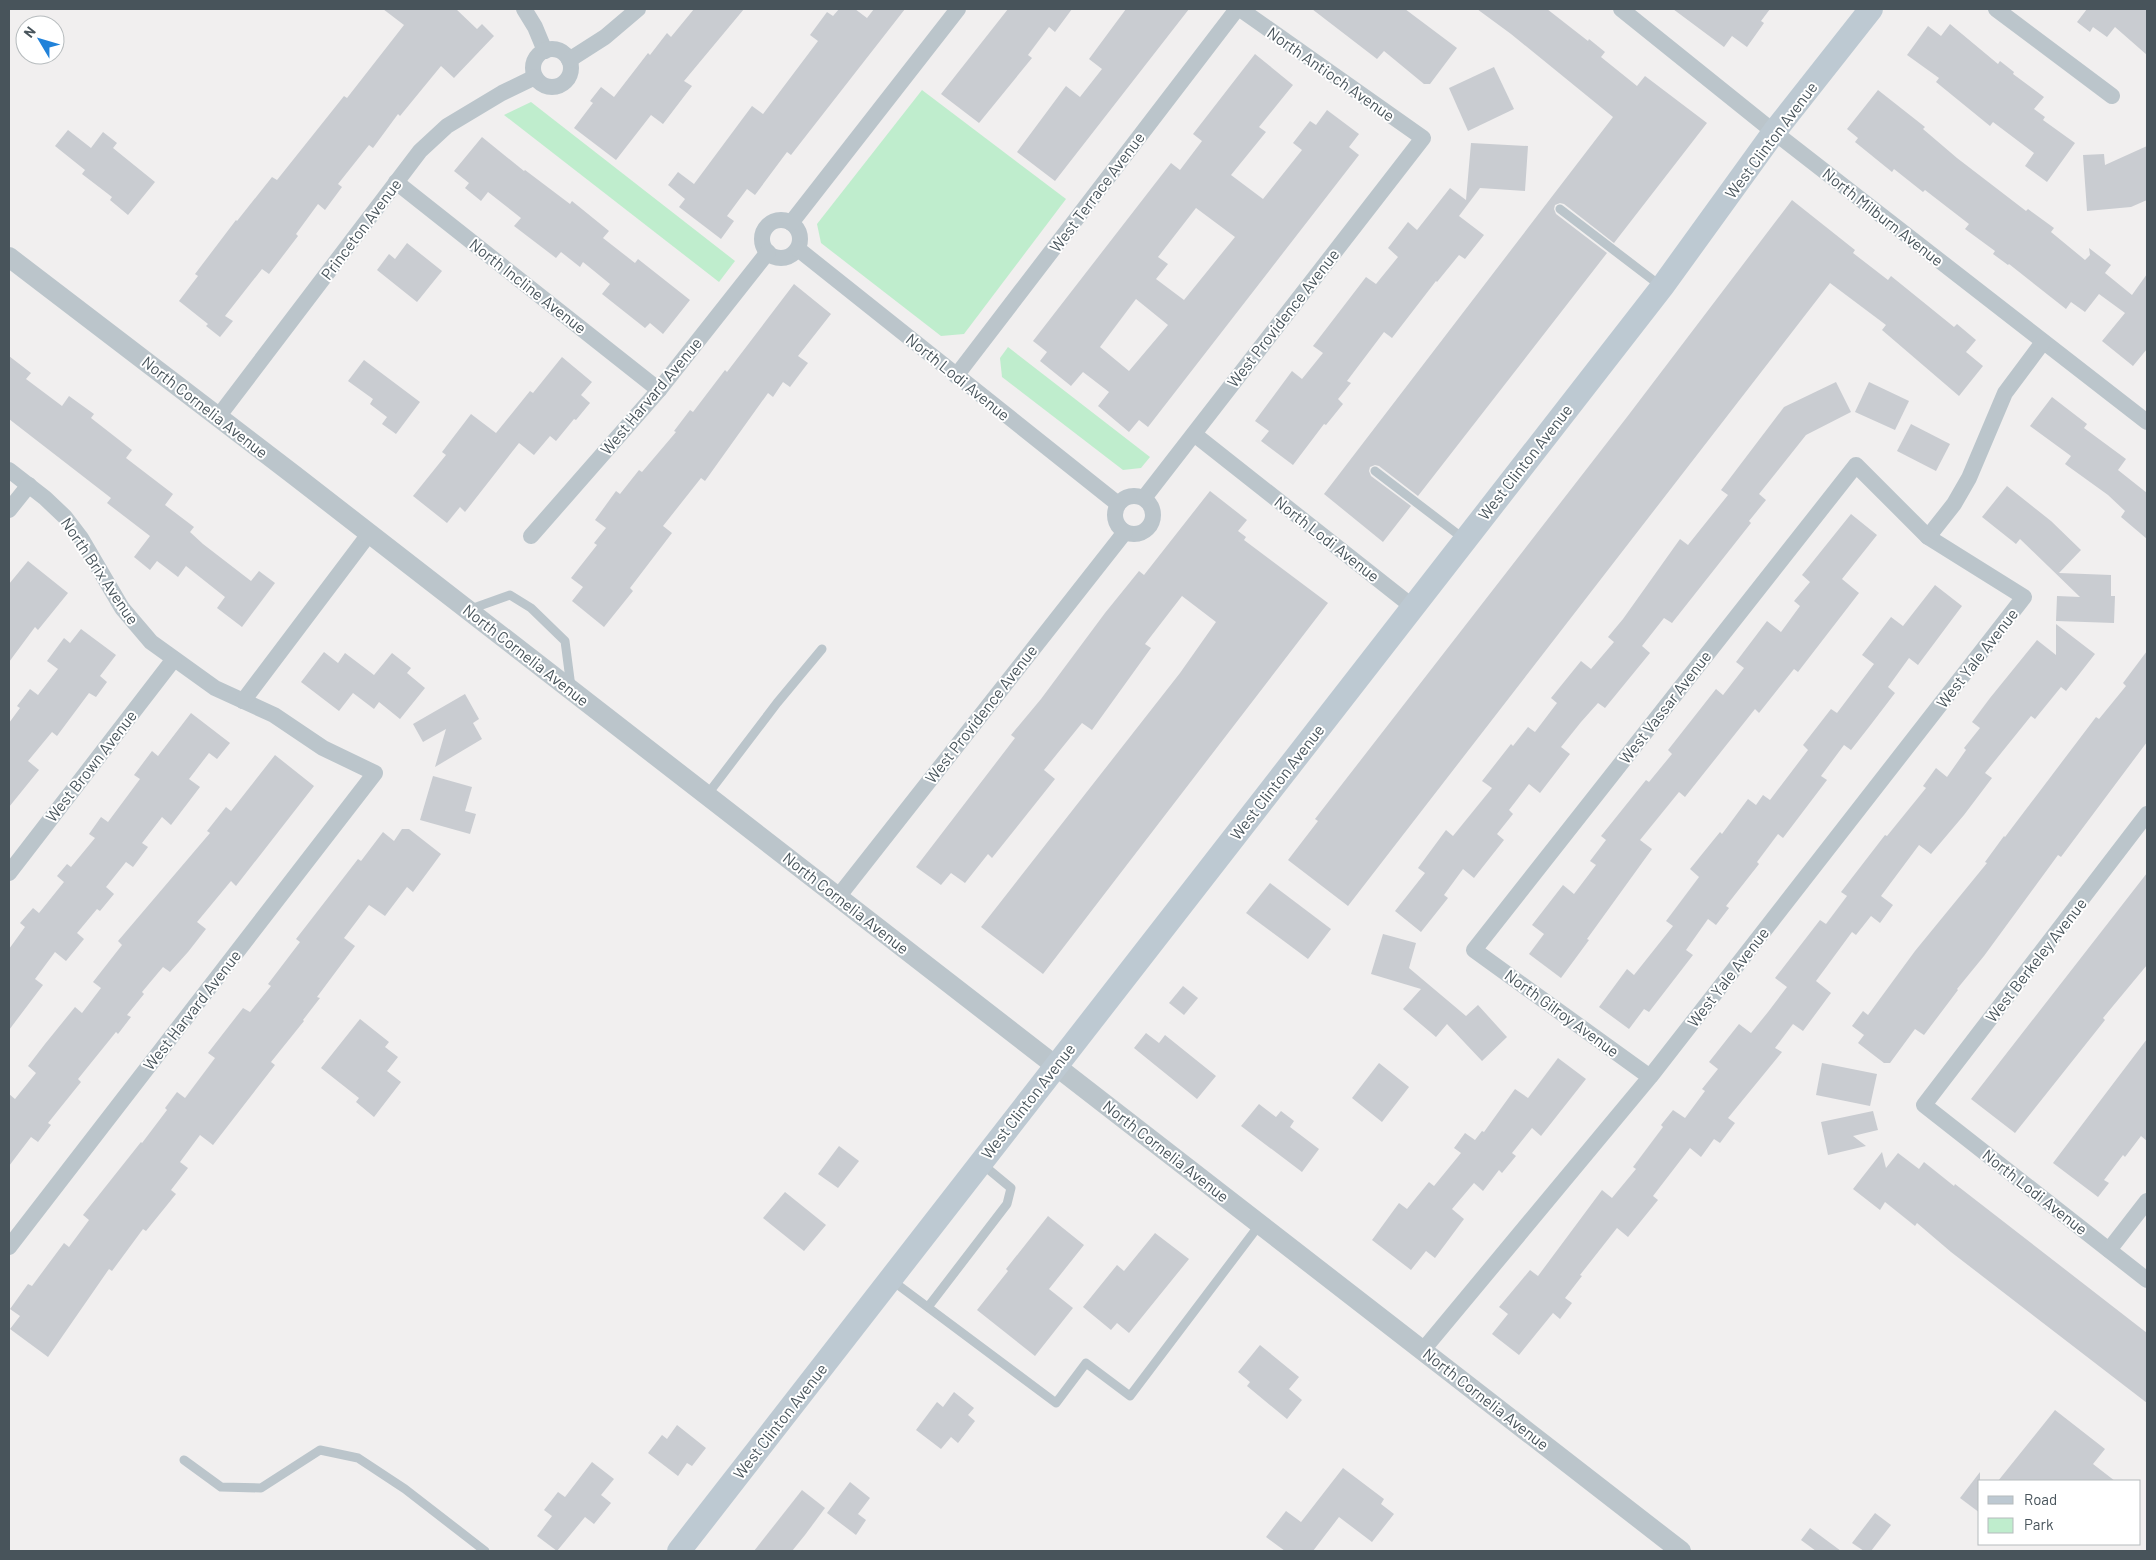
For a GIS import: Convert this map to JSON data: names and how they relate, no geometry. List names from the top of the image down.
{
  "streets": {
    "main road": ["West Clinton Avenue"],
    "street": [
      "North Antioch Avenue",
      "West Terrace Avenue",
      "North Milburn Avenue",
      "Princeton Avenue",
      "North Incline Avenue",
      "West Providence Avenue",
      "North Lodi Avenue",
      "West Harvard Avenue",
      "North Cornelia Avenue",
      "North Brix Avenue",
      "West Yale Avenue",
      "West Vassar Avenue",
      "West Brown Avenue",
      "West Berkeley Avenue",
      "North Gilroy Avenue"
    ]
  },
  "crossings": [
    ["North Antioch Avenue", "West Terrace Avenue"],
    ["North Antioch Avenue", "West Providence Avenue"],
    ["West Clinton Avenue", "North Milburn Avenue"],
    ["West Clinton Avenue", "North Lodi Avenue"],
    ["West Clinton Avenue", "North Cornelia Avenue"],
    ["West Terrace Avenue", "North Lodi Avenue"],
    ["Princeton Avenue", "North Incline Avenue"],
    ["Princeton Avenue", "North Cornelia Avenue"],
    ["North Incline Avenue", "West Harvard Avenue"],
    ["West Providence Avenue", "North Lodi Avenue"],
    ["West Providence Avenue", "North Cornelia Avenue"],
    ["North Lodi Avenue", "West Harvard Avenue"],
    ["North Lodi Avenue", "West Berkeley Avenue"],
    ["West Harvard Avenue", "North Brix Avenue"],
    ["North Cornelia Avenue", "West Yale Avenue"],
    ["North Brix Avenue", "West Brown Avenue"],
    ["West Yale Avenue", "West Vassar Avenue"],
    ["West Yale Avenue", "North Gilroy Avenue"],
    ["West Vassar Avenue", "North Gilroy Avenue"]
  ],
  "legend": ["Road", "Park"],
  "north": "top left"
}
